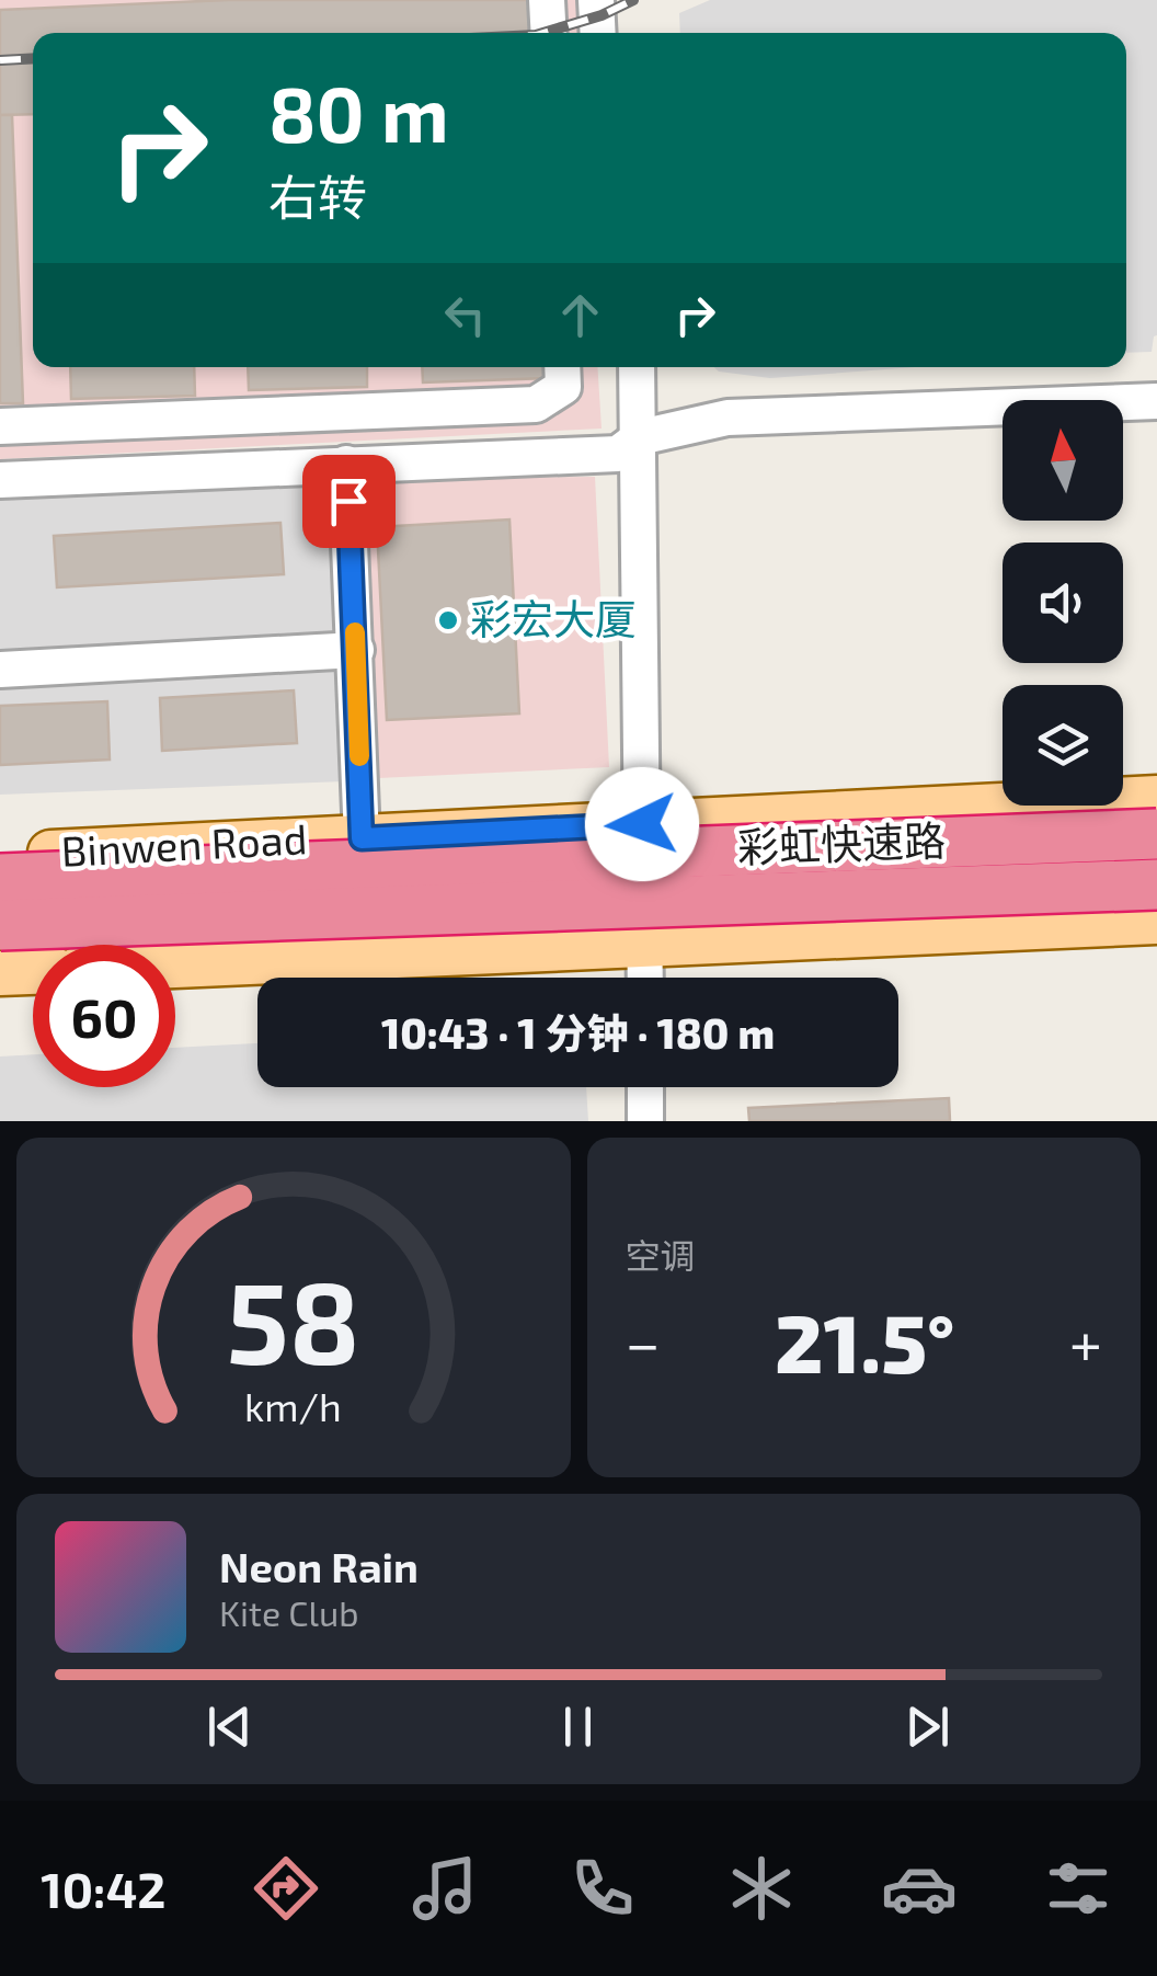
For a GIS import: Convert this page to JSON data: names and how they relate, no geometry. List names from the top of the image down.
{
  "streets": {
    "highway": ["彩虹快速路"],
    "main road": ["Binwen Road"]
  },
  "places": ["彩宏大厦"],
  "north": "top",
  "page": {
    "turn": ["80 m", "右转"],
    "limit": "60",
    "trip": "10:43 · 1 分钟 · 180 m",
    "tile": "空调",
    "heat": ["−", "21.5°", "+"],
    "song": ["Neon Rain", "Kite Club"],
    "tabs": "10:42",
    "gauge": ["58", "km/h"]
  }
}
